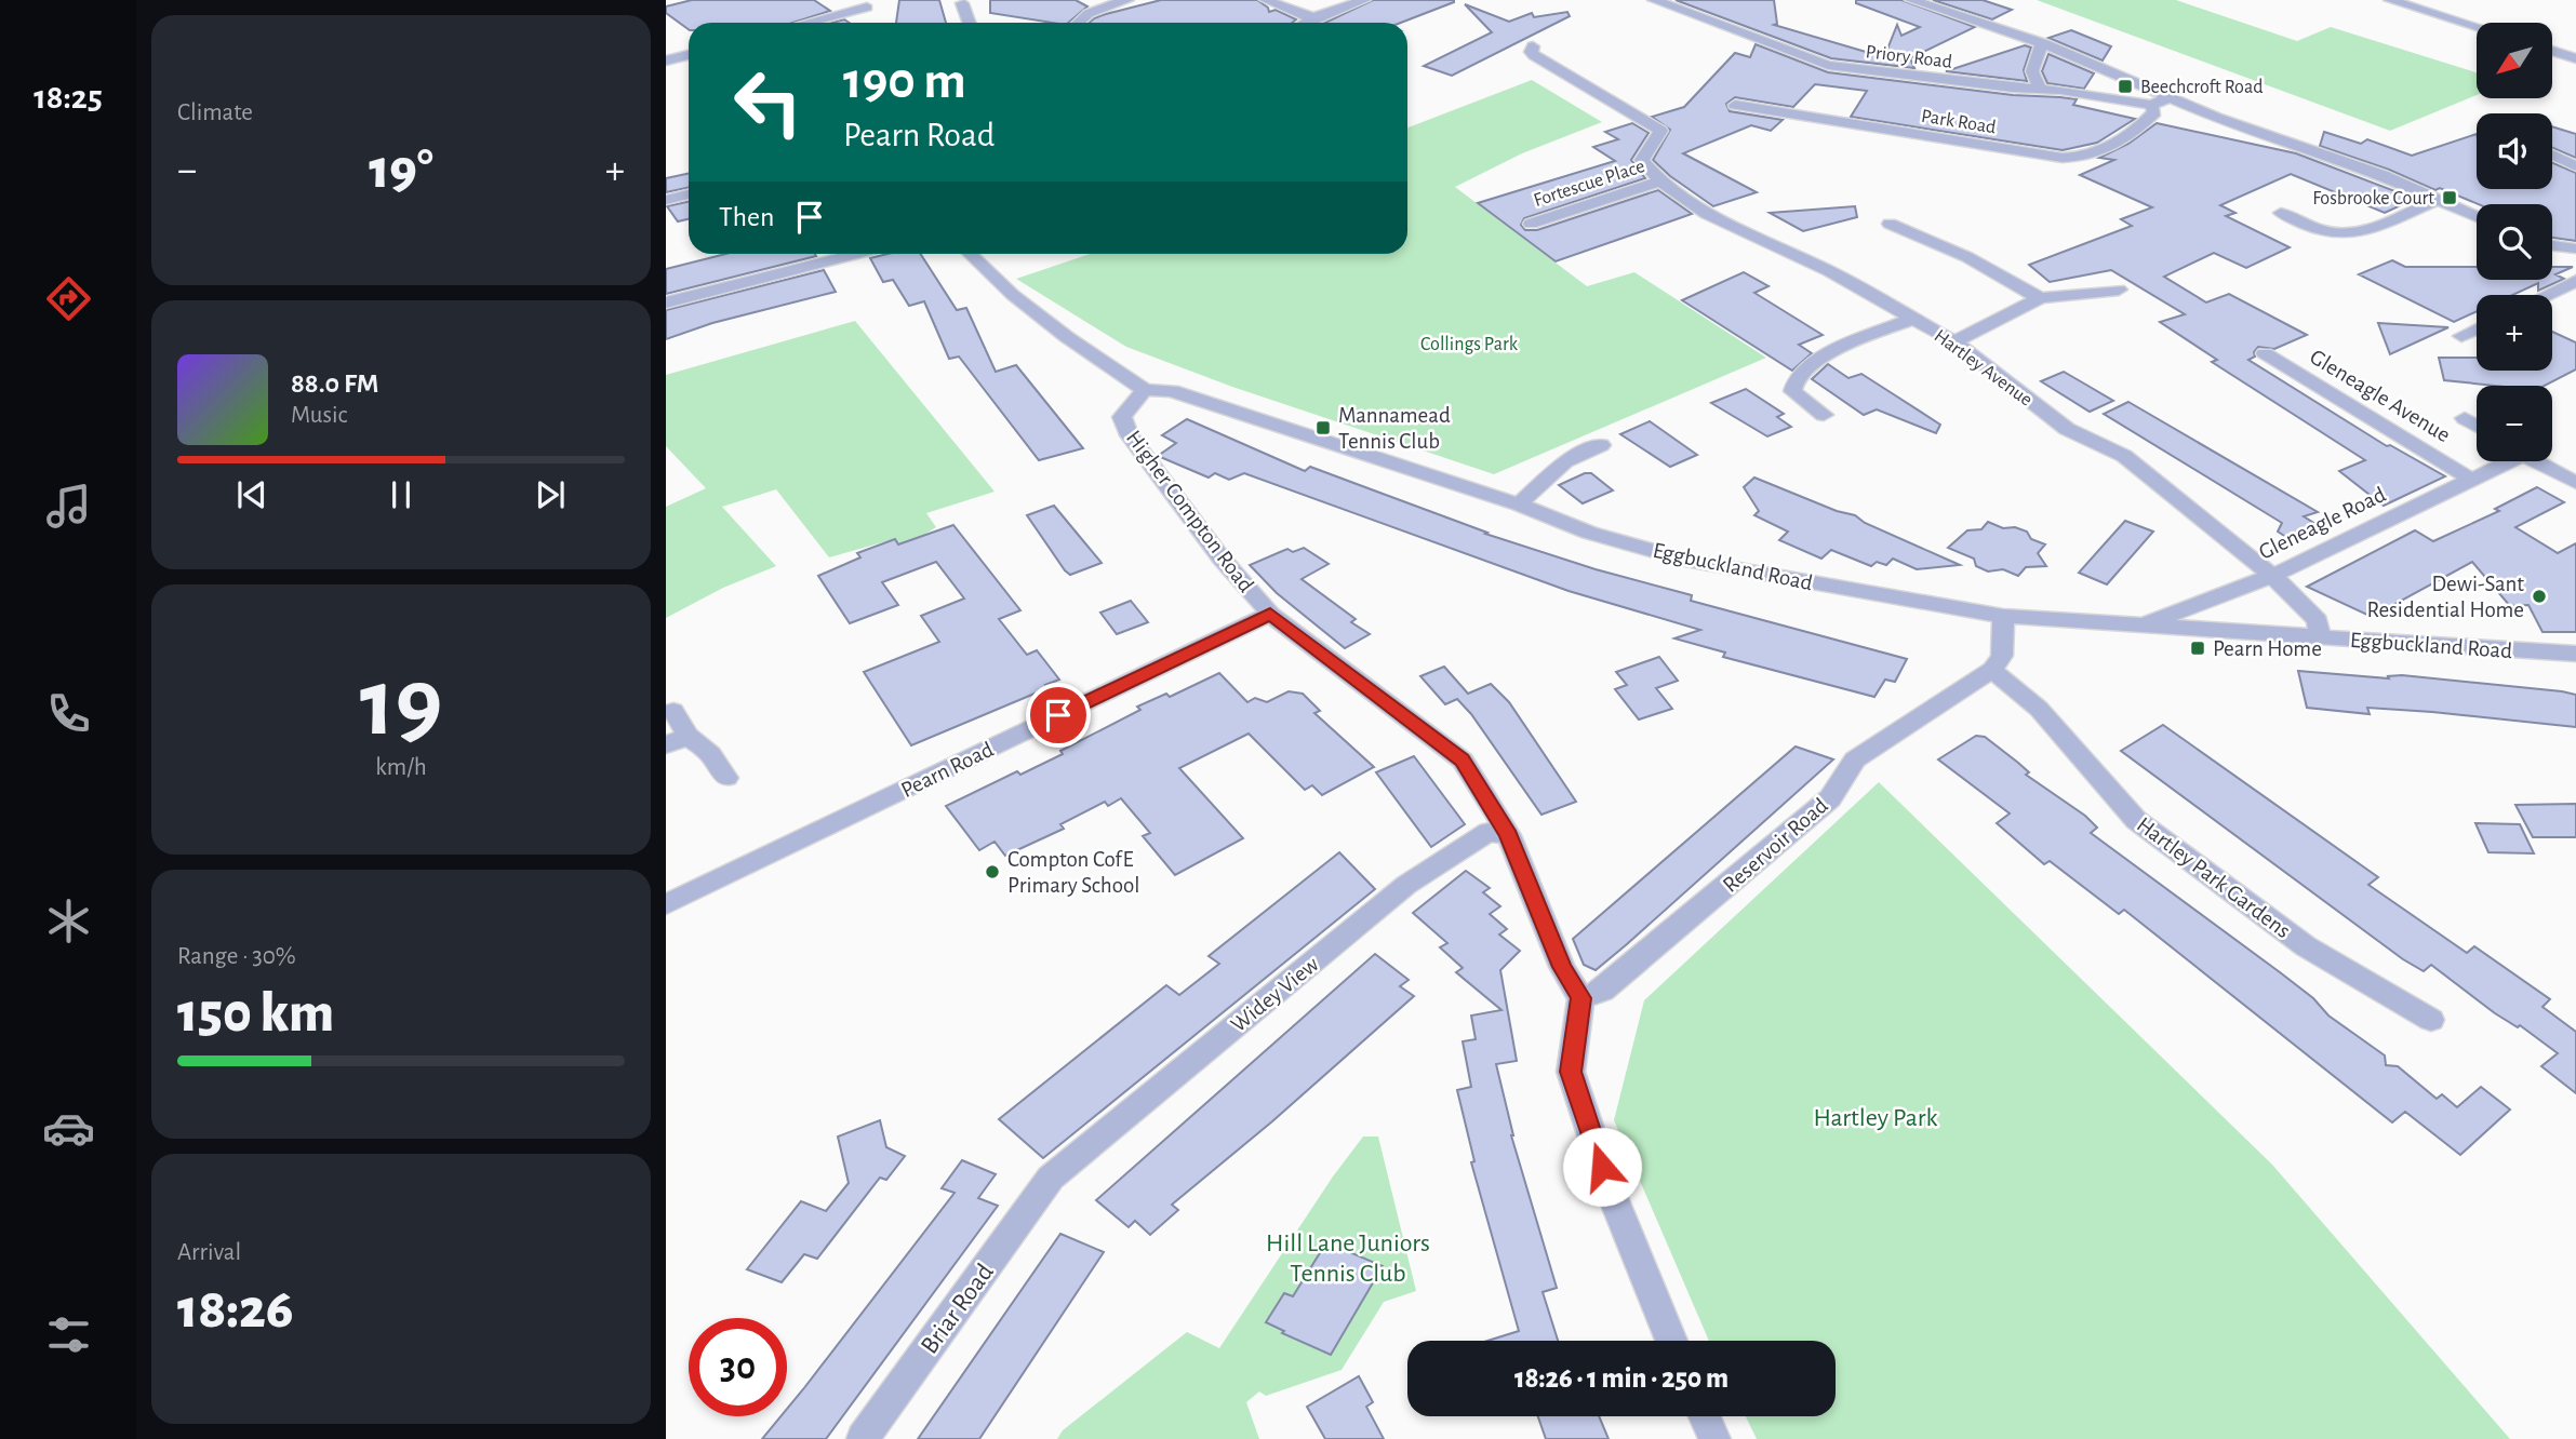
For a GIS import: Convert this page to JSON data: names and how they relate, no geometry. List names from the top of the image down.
{
  "streets": {
    "street": [
      "Priory Road",
      "Park Road",
      "Fortescue Place",
      "Hartley Avenue",
      "Gleneagle Avenue",
      "Higher Compton Road",
      "Gleneagle Road",
      "Eggbuckland Road",
      "Pearn Road",
      "Reservoir Road",
      "Hartley Park Gardens",
      "Widey View",
      "Briar Road"
    ]
  },
  "crossings": [
    ["Priory Road", "Park Road"],
    ["Fortescue Place", "Hartley Avenue"],
    ["Hartley Avenue", "Gleneagle Road"],
    ["Hartley Avenue", "Eggbuckland Road"],
    ["Gleneagle Avenue", "Gleneagle Road"],
    ["Higher Compton Road", "Eggbuckland Road"],
    ["Higher Compton Road", "Pearn Road"],
    ["Higher Compton Road", "Reservoir Road"],
    ["Higher Compton Road", "Widey View"],
    ["Gleneagle Road", "Eggbuckland Road"],
    ["Reservoir Road", "Hartley Park Gardens"],
    ["Widey View", "Briar Road"]
  ],
  "parks": ["Collings Park", "Hartley Park", "Hill Lane Juniors Tennis Club"],
  "places": {
    "transit": [
      "Beechcroft Road",
      "Fosbrooke Court",
      "Mannamead Tennis Club",
      "Pearn Home"
    ],
    "other": ["Dewi-Sant Residential Home", "Compton CofE Primary School"]
  },
  "north": "bottom left",
  "page": {
    "tabs": "18:25",
    "tile": [
      "Climate",
      ["19", "km/h"],
      ["Range · 30%", "150 km"],
      ["Arrival", "18:26"]
    ],
    "map_buttons": ["+", "−"],
    "turn": ["190 m", "Pearn Road"],
    "heat": ["−", "19°", "+"],
    "then": "Then",
    "song": ["88.0 FM", "Music"],
    "limit": "30",
    "trip": "18:26 · 1 min · 250 m"
  }
}
